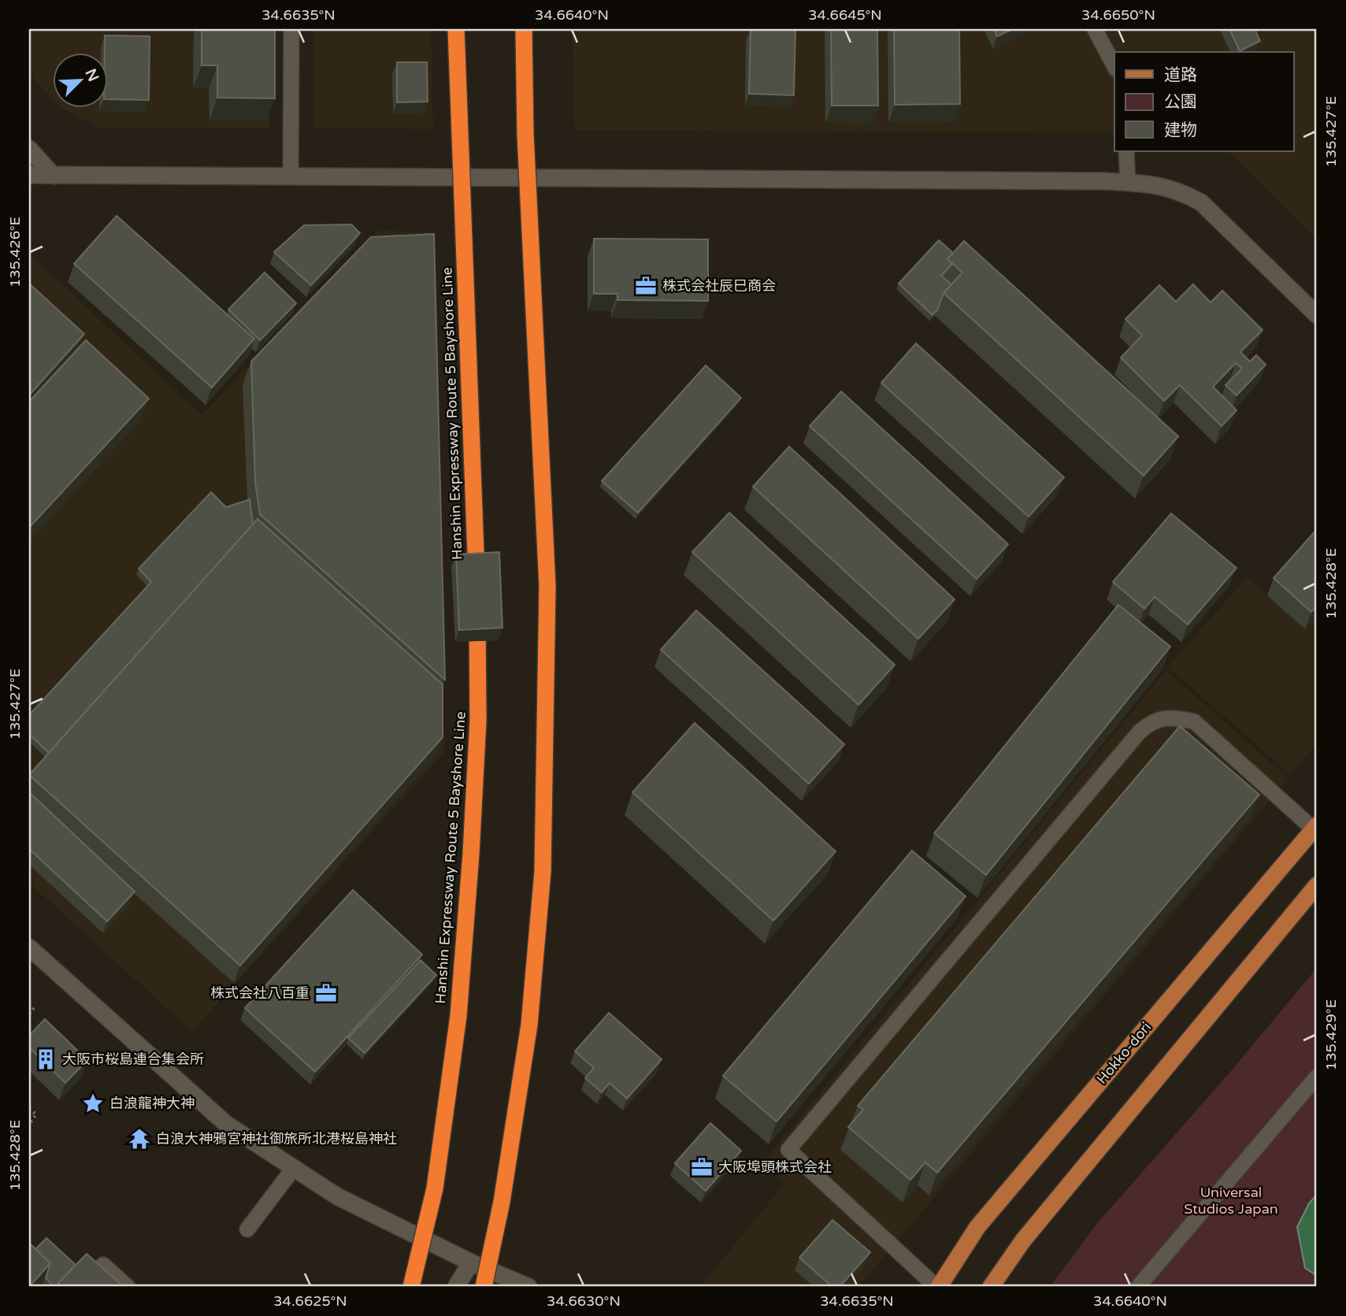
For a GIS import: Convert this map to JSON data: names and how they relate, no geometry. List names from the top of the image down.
{
  "streets": {
    "highway": ["Hanshin Expressway Route 5 Bayshore Line"],
    "main road": ["Hokko-dori"]
  },
  "parks": ["Universal Studios Japan"],
  "places": {
    "office": ["株式会社辰巳商会", "株式会社八百重", "大阪埠頭株式会社"],
    "building": ["大阪市桜島連合集会所"],
    "place": ["白浪龍神大神"],
    "temple": ["白浪大神鴉宮神社御旅所北港桜島神社"]
  },
  "legend": ["道路", "公園", "建物"],
  "north": "top right",
  "coordinates": [
    "34.6635°N",
    "34.6640°N",
    "34.6645°N",
    "34.6650°N",
    "135.427°E",
    "135.426°E",
    "135.428°E",
    "135.429°E",
    "34.6625°N",
    "34.6630°N"
  ]
}
